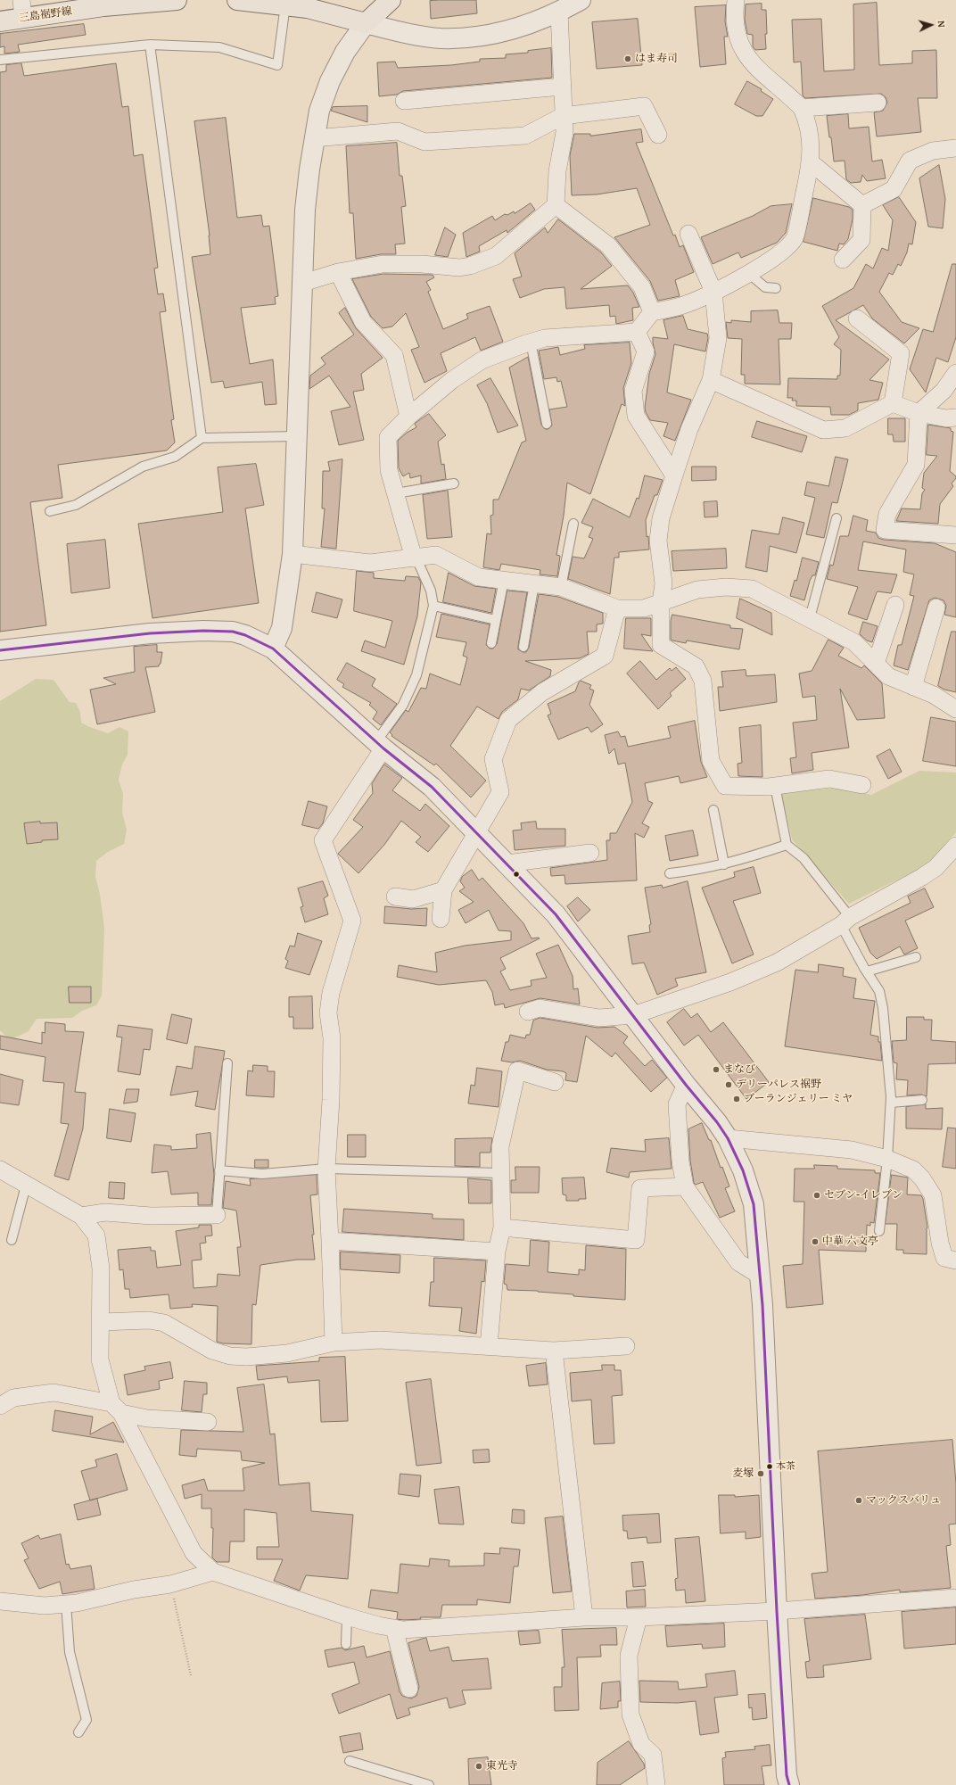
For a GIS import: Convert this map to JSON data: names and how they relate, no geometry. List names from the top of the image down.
{
  "streets": {
    "main road": ["三島裾野線"]
  },
  "places": [
    "はま寿司",
    "まなび",
    "デリーパレス裾野",
    "ブーランジェリー ミヤ",
    "セブン-イレブン",
    "中華 六文亭",
    "本茶",
    "麦塚",
    "マックスバリュ",
    "東光寺"
  ],
  "north": "right"
}
